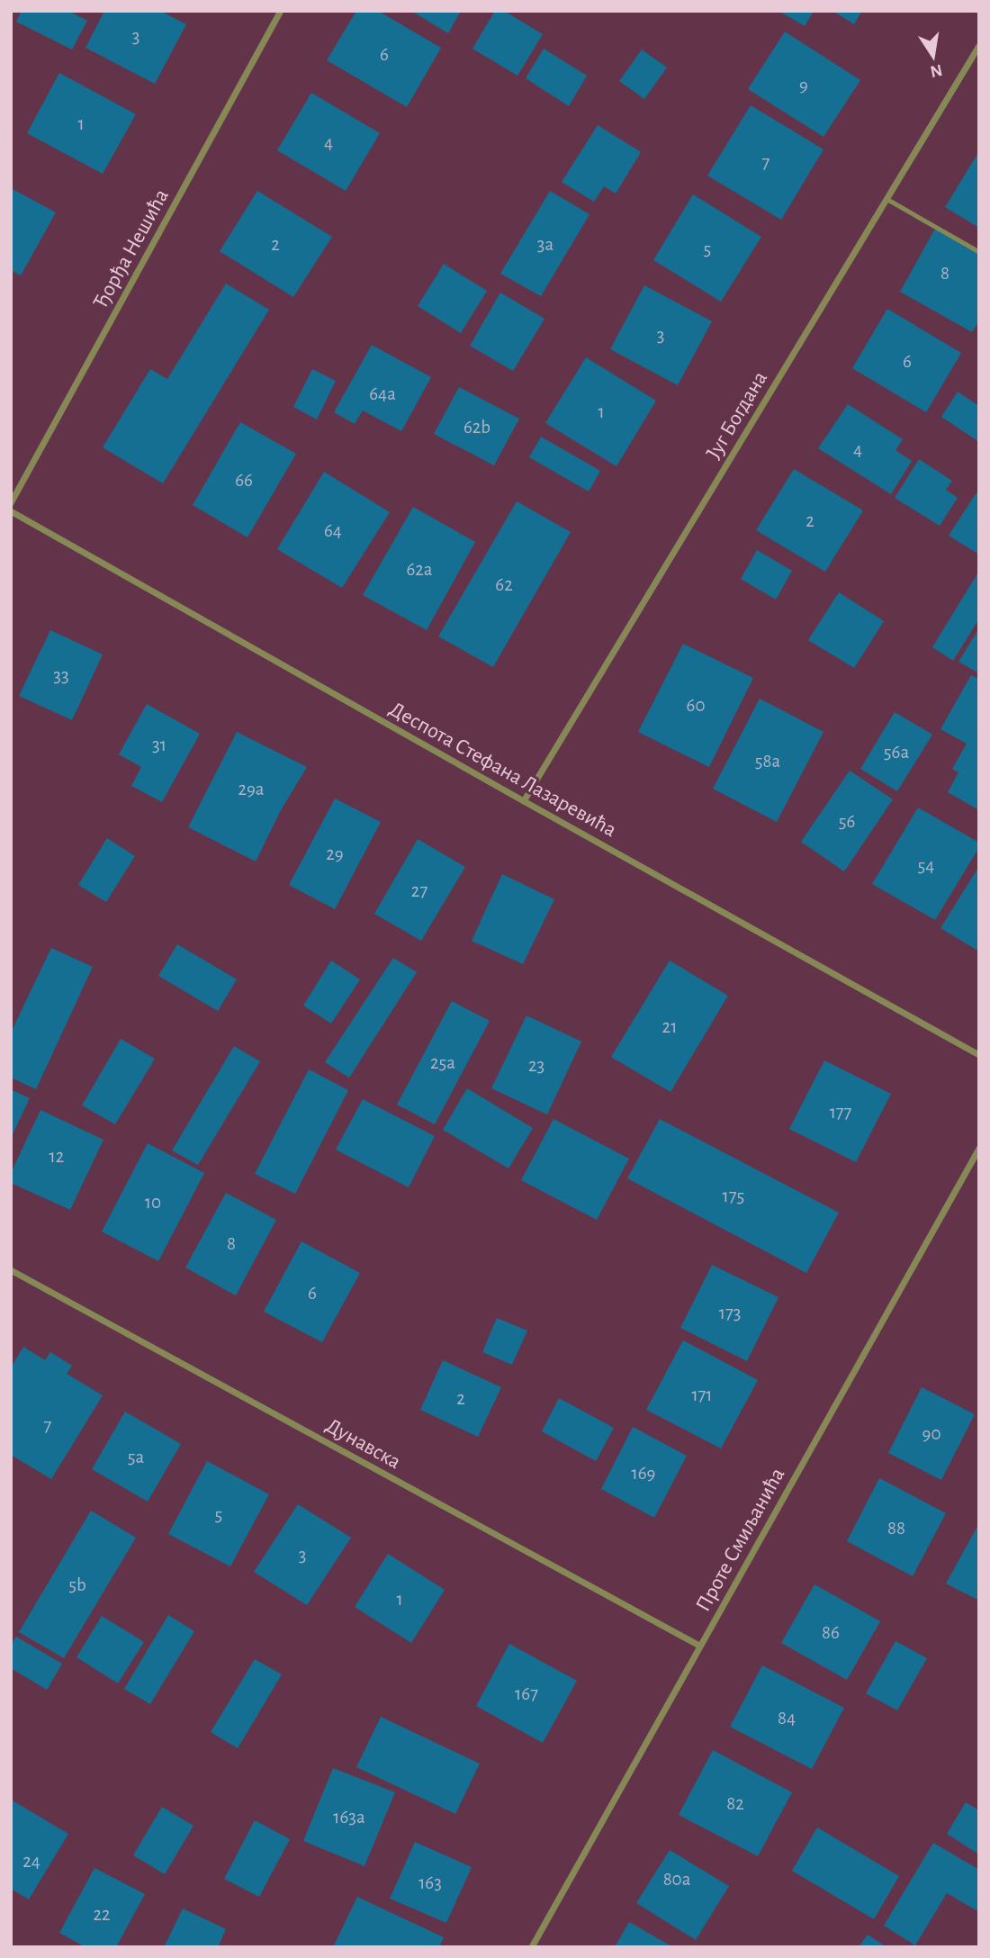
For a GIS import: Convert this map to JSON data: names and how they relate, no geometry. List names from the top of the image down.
{
  "streets": {
    "street": [
      "Ђорђа Нешића",
      "Југ Богдана",
      "Деспота Стефана Лазаревића",
      "Дунавска",
      "Проте Смиљанића"
    ]
  },
  "crossings": [
    ["Југ Богдана", "Деспота Стефана Лазаревића"],
    ["Дунавска", "Проте Смиљанића"]
  ],
  "house_numbers": [
    "3",
    "6",
    "9",
    "1",
    "4",
    "7",
    "2",
    "3a",
    "5",
    "8",
    "3",
    "6",
    "64a",
    "1",
    "62b",
    "4",
    "66",
    "2",
    "64",
    "62a",
    "62",
    "33",
    "60",
    "31",
    "56a",
    "58a",
    "29a",
    "56",
    "29",
    "54",
    "27",
    "21",
    "25a",
    "23",
    "177",
    "12",
    "175",
    "10",
    "8",
    "6",
    "173",
    "171",
    "2",
    "7",
    "90",
    "5a",
    "169",
    "5",
    "88",
    "3",
    "5b",
    "1",
    "86",
    "167",
    "84",
    "82",
    "163a",
    "24",
    "80a",
    "163",
    "22"
  ],
  "north": "bottom"
}
